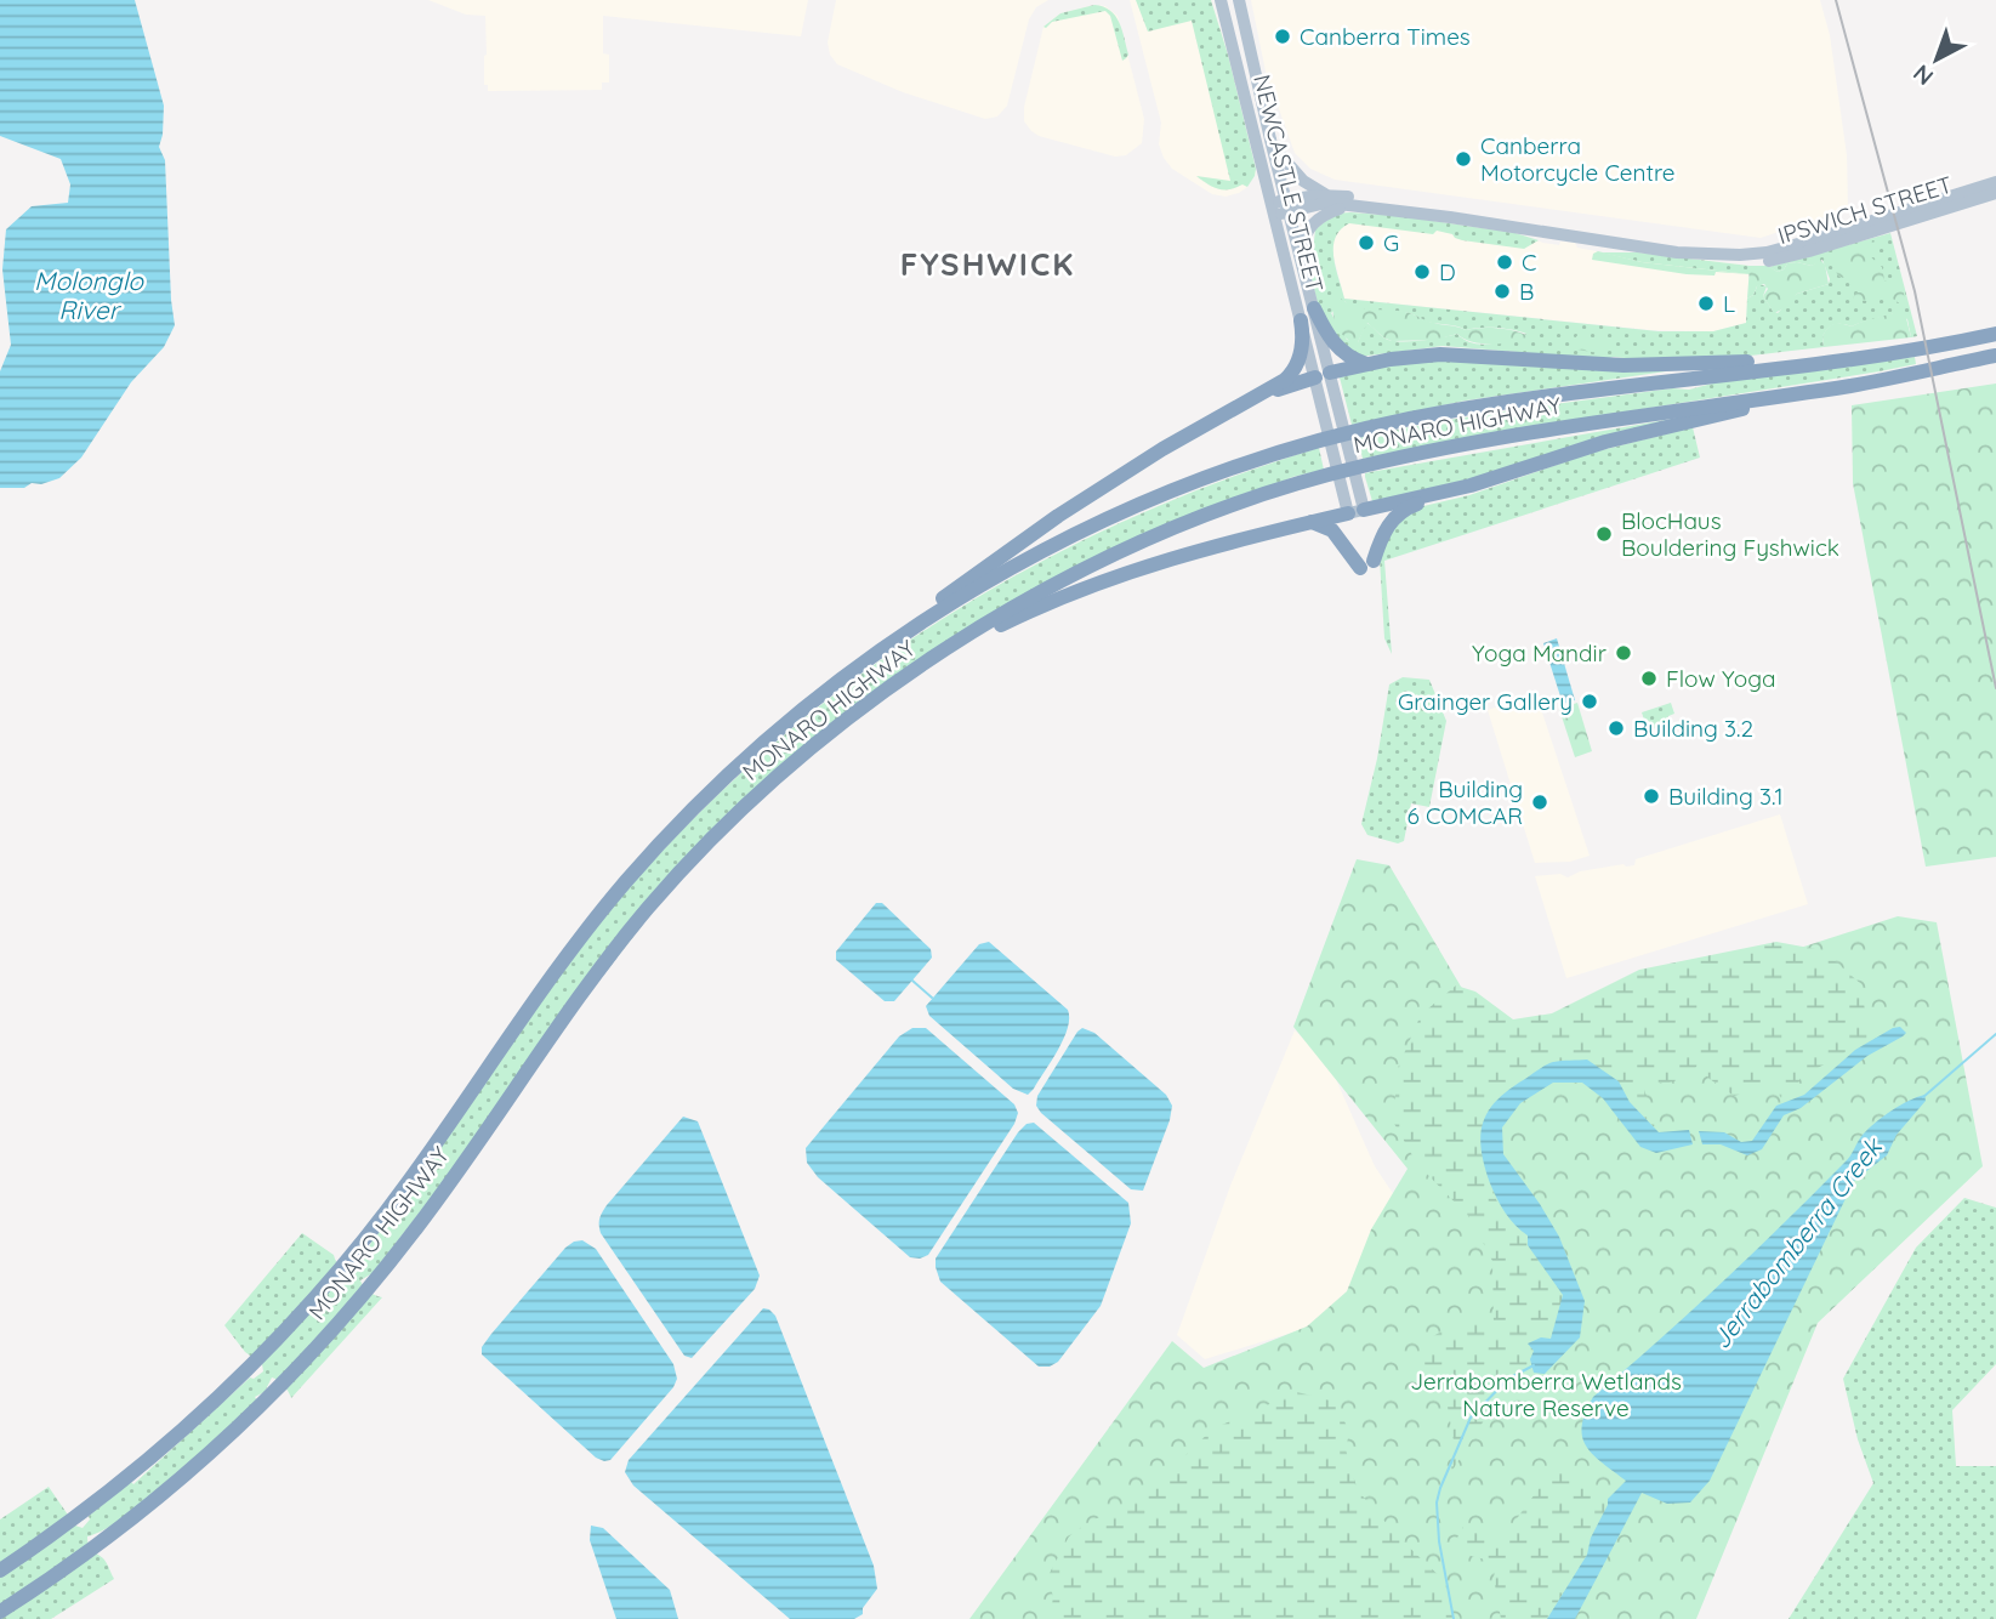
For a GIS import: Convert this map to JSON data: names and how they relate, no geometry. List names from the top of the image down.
{
  "streets": {
    "highway": ["MONARO HIGHWAY"],
    "main road": ["NEWCASTLE STREET", "IPSWICH STREET"]
  },
  "crossings": [
    ["NEWCASTLE STREET", "IPSWICH STREET"]
  ],
  "districts": ["FYSHWICK"],
  "water": ["Molonglo River", "Jerrabomberra Creek"],
  "parks": ["Jerrabomberra Wetlands Nature Reserve"],
  "places": [
    "Canberra Times",
    "Canberra Motorcycle Centre",
    "G",
    "C",
    "D",
    "B",
    "L",
    "BlocHaus Bouldering Fyshwick",
    "Yoga Mandir",
    "Flow Yoga",
    "Grainger Gallery",
    "Building 3.2",
    "Building 3.1",
    "Building 6 COMCAR"
  ],
  "north": "bottom left"
}
